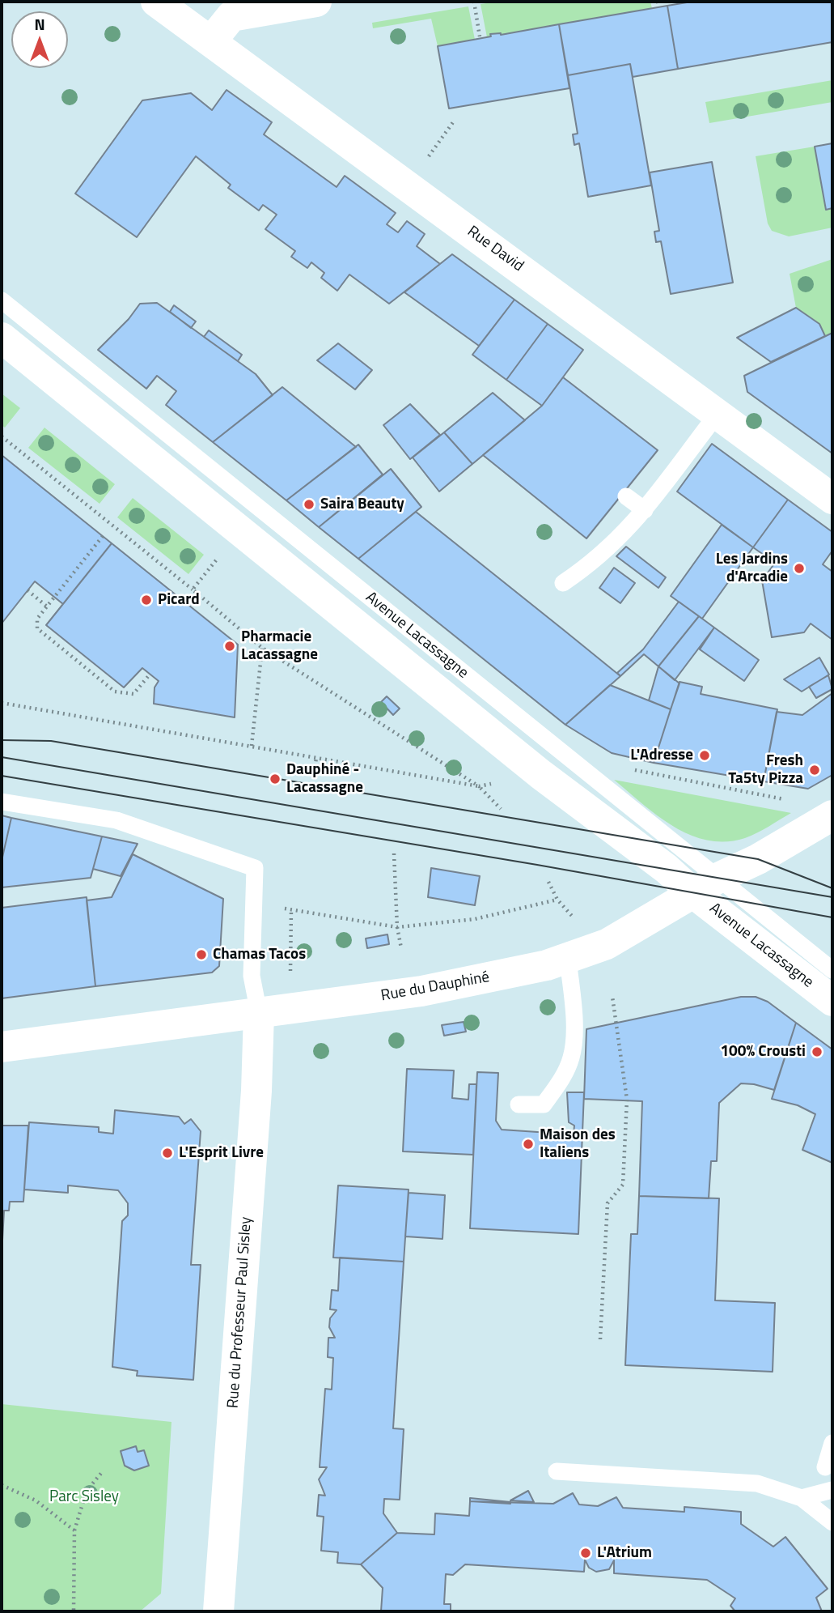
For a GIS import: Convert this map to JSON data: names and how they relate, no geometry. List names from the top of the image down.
{
  "streets": {
    "street": [
      "Rue David",
      "Avenue Lacassagne",
      "Rue du Dauphiné",
      "Rue du Professeur Paul Sisley"
    ]
  },
  "crossings": [
    ["Avenue Lacassagne", "Rue du Dauphiné"],
    ["Rue du Dauphiné", "Rue du Professeur Paul Sisley"]
  ],
  "parks": ["Parc Sisley"],
  "places": [
    "Saira Beauty",
    "Les Jardins d'Arcadie",
    "Picard",
    "Pharmacie Lacassagne",
    "L'Adresse",
    "Fresh Ta5ty Pizza",
    "Dauphiné - Lacassagne",
    "Chamas Tacos",
    "100% Crousti",
    "Maison des Italiens",
    "L'Esprit Livre",
    "L'Atrium"
  ],
  "north": "top"
}
